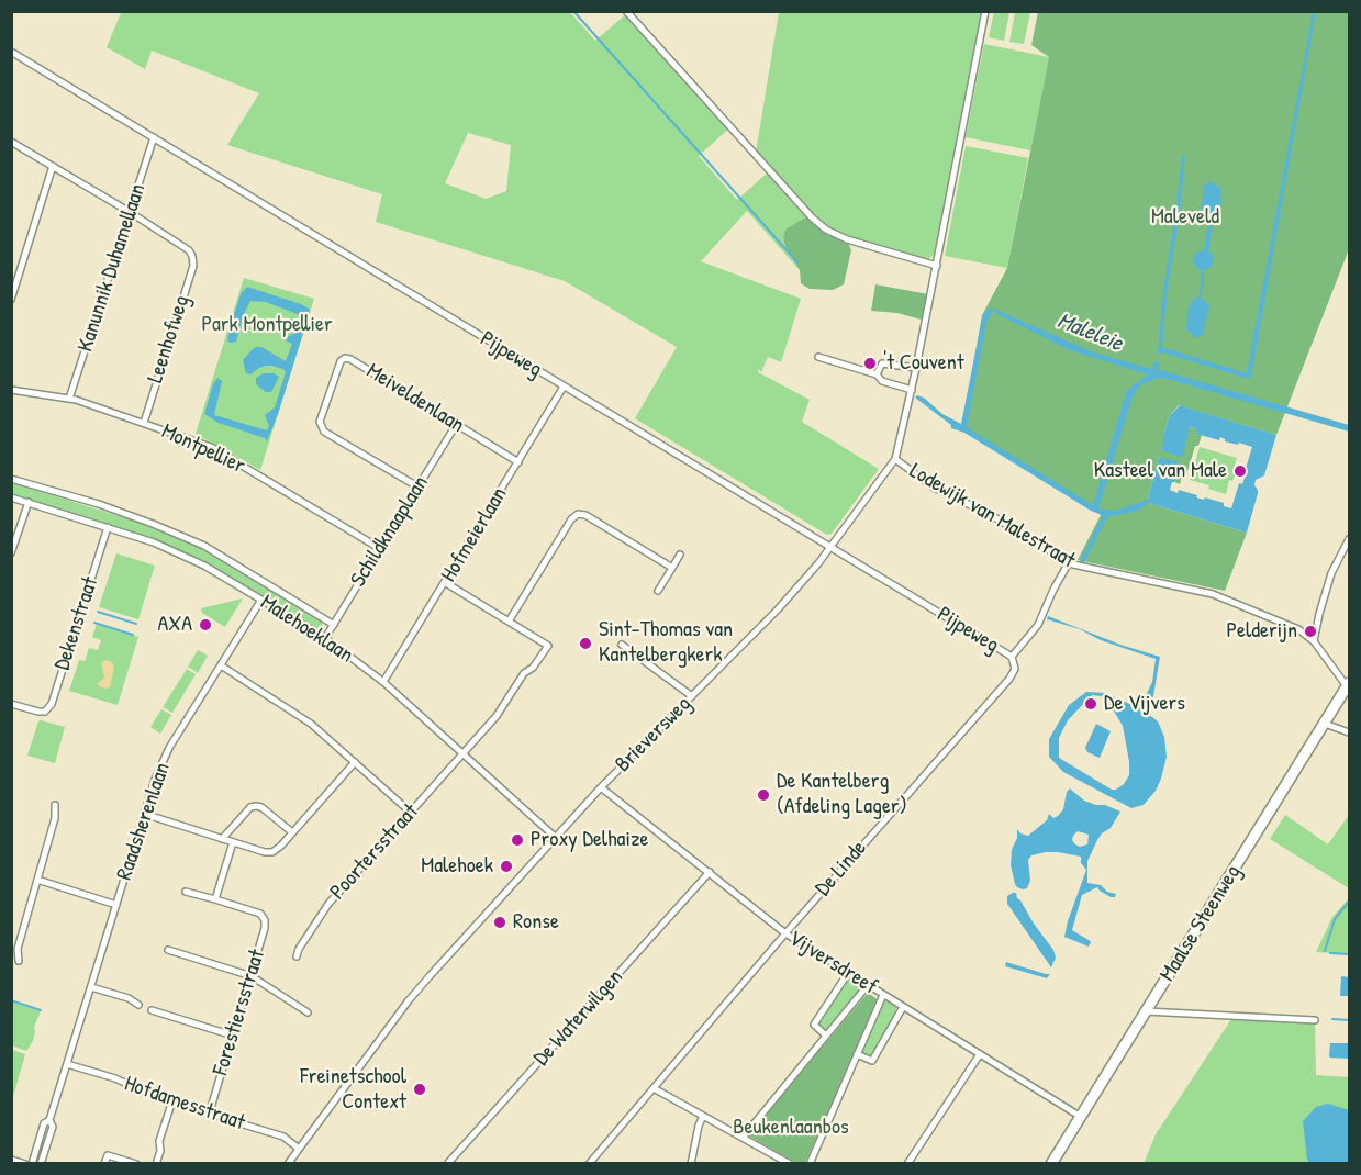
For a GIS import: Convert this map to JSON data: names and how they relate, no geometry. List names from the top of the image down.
{
  "streets": {
    "main road": ["Maalse Steenweg"],
    "street": [
      "Kanunnik Duhamellaan",
      "Leenhofweg",
      "Pijpeweg",
      "Meiveldenlaan",
      "Montpellier",
      "Lodewijk van Malestraat",
      "Schildknaaplaan",
      "Hofmeierlaan",
      "Dekenstraat",
      "Malehoeklaan",
      "Brieversweg",
      "Raadsherenlaan",
      "Poortersstraat",
      "De Linde",
      "Vijversdreef",
      "Forestiersstraat",
      "De Waterwilgen",
      "Hofdamesstraat"
    ]
  },
  "crossings": [
    ["Kanunnik Duhamellaan", "Leenhofweg"],
    ["Kanunnik Duhamellaan", "Pijpeweg"],
    ["Kanunnik Duhamellaan", "Montpellier"],
    ["Leenhofweg", "Montpellier"],
    ["Pijpeweg", "Hofmeierlaan"],
    ["Pijpeweg", "Brieversweg"],
    ["Pijpeweg", "De Linde"],
    ["Meiveldenlaan", "Schildknaaplaan"],
    ["Meiveldenlaan", "Hofmeierlaan"],
    ["Montpellier", "Schildknaaplaan"],
    ["Lodewijk van Malestraat", "Brieversweg"],
    ["Lodewijk van Malestraat", "De Linde"],
    ["Schildknaaplaan", "Malehoeklaan"],
    ["Hofmeierlaan", "Malehoeklaan"],
    ["Dekenstraat", "Malehoeklaan"],
    ["Malehoeklaan", "Brieversweg"],
    ["Malehoeklaan", "Raadsherenlaan"],
    ["Malehoeklaan", "Poortersstraat"],
    ["Brieversweg", "Vijversdreef"],
    ["Brieversweg", "Hofdamesstraat"],
    ["Raadsherenlaan", "Hofdamesstraat"],
    ["De Linde", "Vijversdreef"],
    ["Maalse Steenweg", "Vijversdreef"],
    ["Vijversdreef", "De Waterwilgen"],
    ["Forestiersstraat", "Hofdamesstraat"]
  ],
  "water": ["Maleleie"],
  "parks": ["Maleveld", "Park Montpellier", "Beukenlaanbos"],
  "places": [
    "'t Couvent",
    "Kasteel van Male",
    "AXA",
    "Pelderijn",
    "Sint-Thomas van Kantelbergkerk",
    "De Vijvers",
    "De Kantelberg (Afdeling Lager)",
    "Proxy Delhaize",
    "Malehoek",
    "Ronse",
    "Freinetschool Context"
  ]
}
